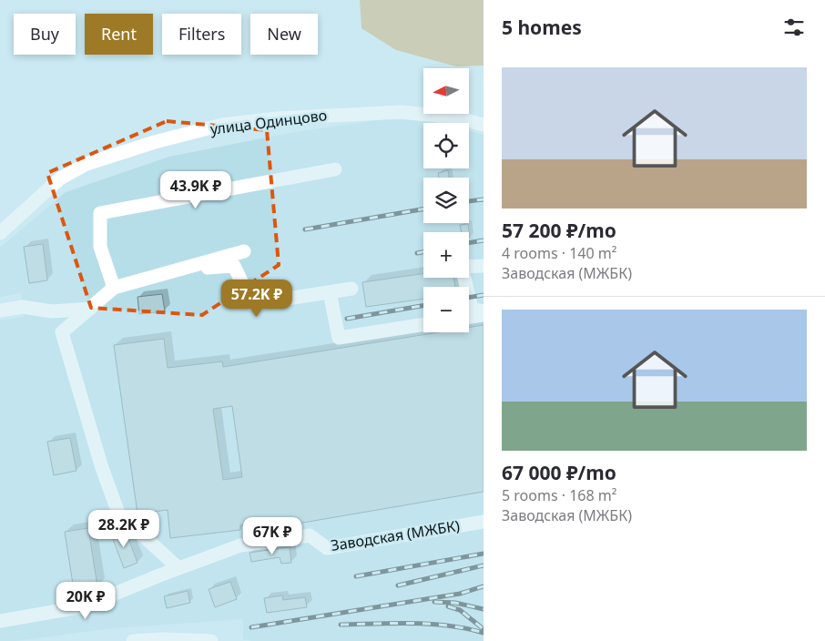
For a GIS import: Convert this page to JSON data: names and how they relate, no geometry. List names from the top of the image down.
{
  "streets": {
    "street": ["улица Одинцово", "Заводская (МЖБК)"]
  },
  "north": "left",
  "page": {
    "heading": "5 homes",
    "chip": [
      "Buy",
      "Rent",
      "Filters",
      "New"
    ],
    "list": [
      {
        "name": "57 200 ₽/mo",
        "note": "4 rooms · 140 m² · Заводская (МЖБК)"
      },
      {
        "name": "67 000 ₽/mo",
        "note": "5 rooms · 168 m² · Заводская (МЖБК)"
      }
    ],
    "map_buttons": ["+", "−"],
    "price": [
      "43.9K ₽",
      "57.2K ₽",
      "28.2K ₽",
      "67K ₽",
      "20K ₽"
    ]
  }
}
